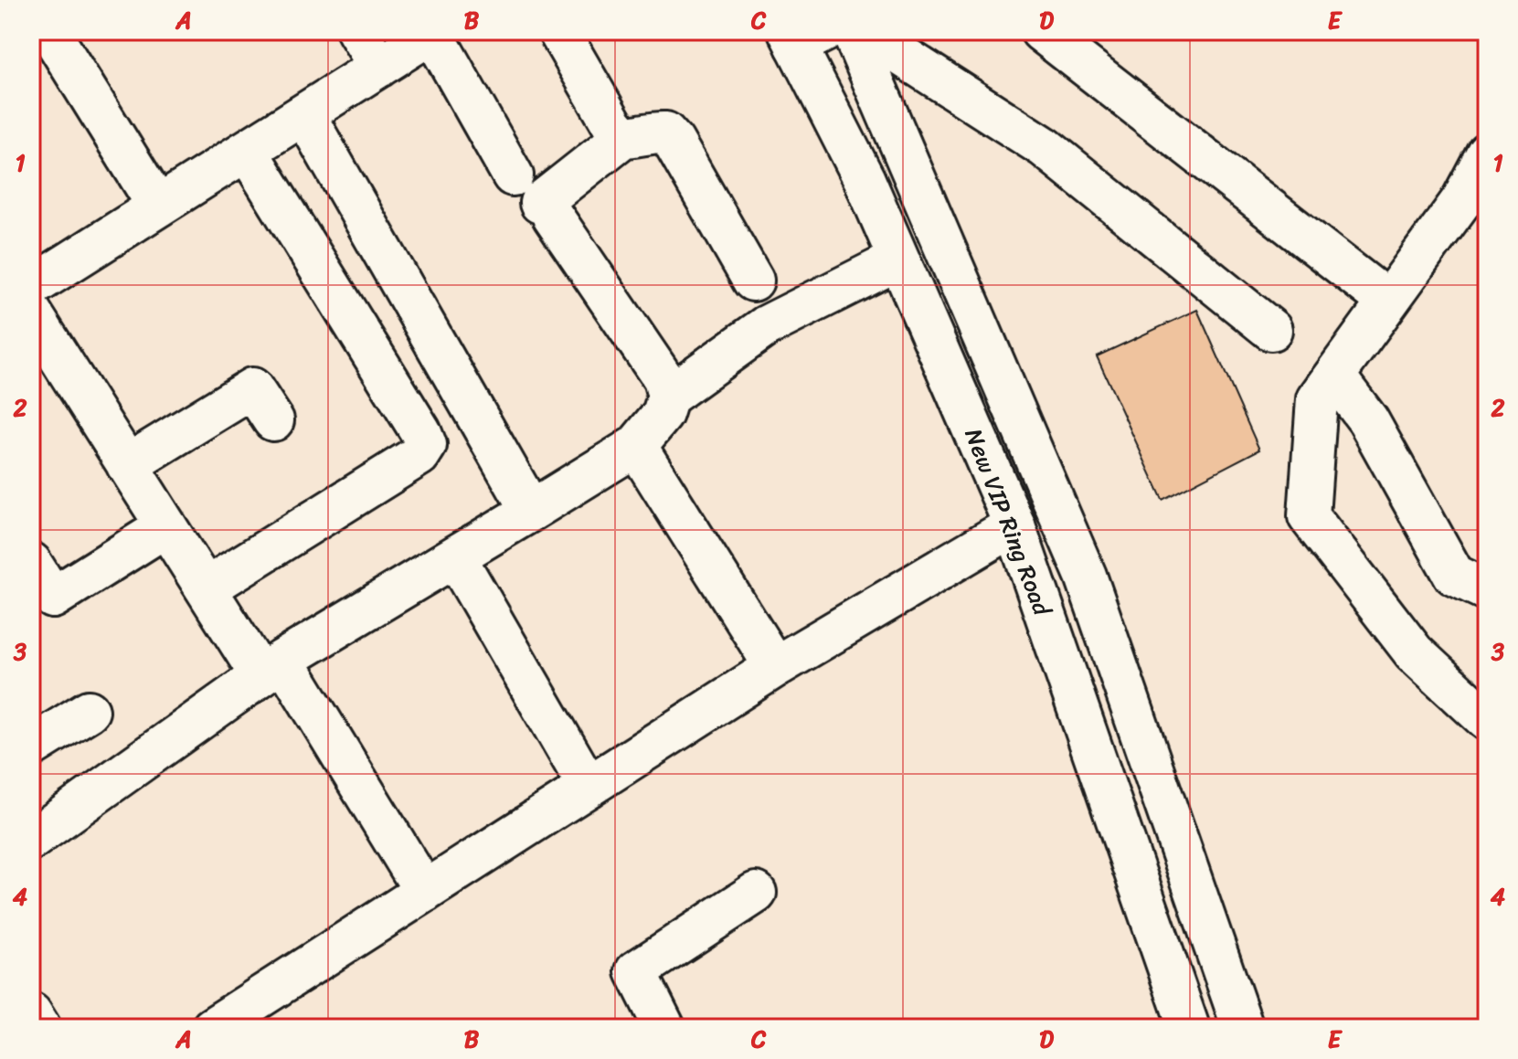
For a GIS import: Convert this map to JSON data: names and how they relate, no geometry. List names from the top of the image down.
{
  "streets": {
    "street": ["New VIP Ring Road"]
  },
  "grid": {
    "columns": [
      "A",
      "B",
      "C",
      "D",
      "E"
    ],
    "rows": [
      "1",
      "2",
      "3",
      "4"
    ]
  }
}
